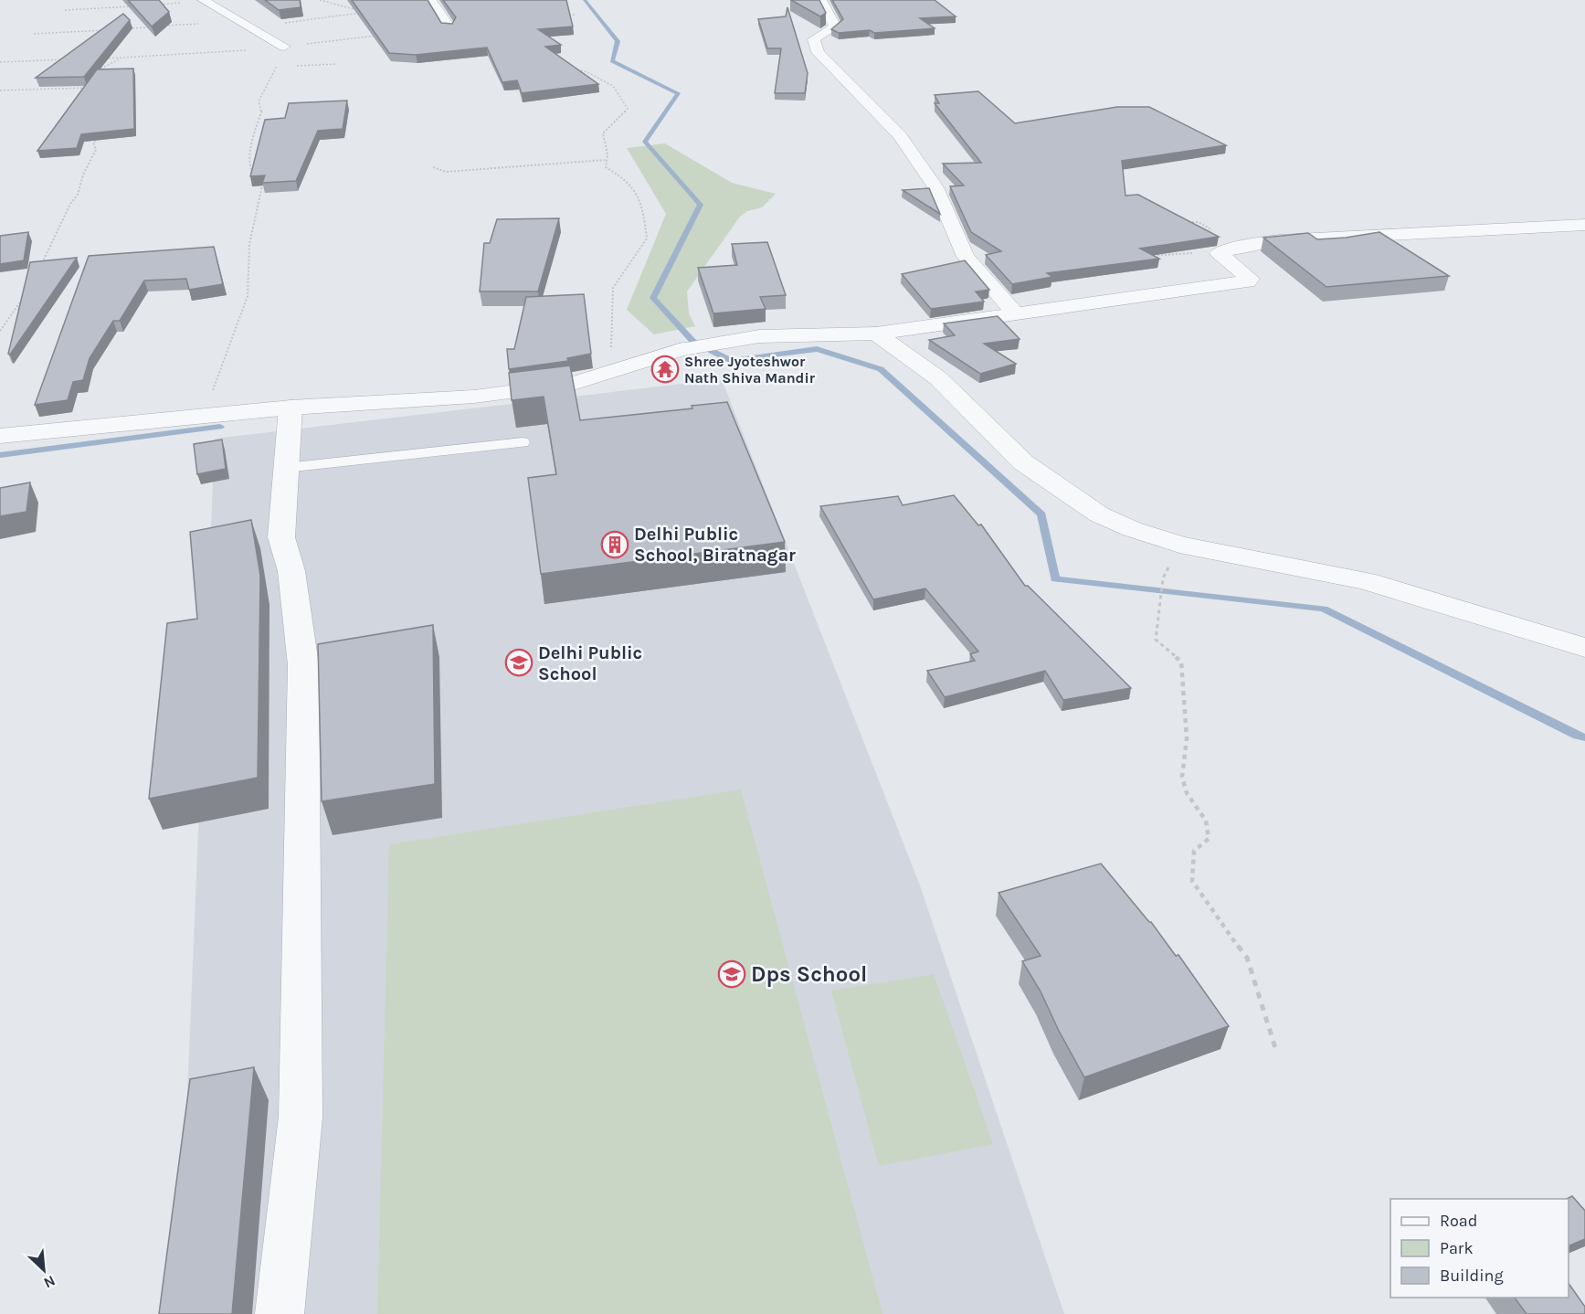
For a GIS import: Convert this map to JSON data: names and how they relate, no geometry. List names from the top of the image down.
{
  "places": {
    "temple": ["Shree Jyoteshwor Nath Shiva Mandir"],
    "building": ["Delhi Public School, Biratnagar"],
    "school or university": ["Delhi Public School", "Dps School"]
  },
  "legend": ["Road", "Park", "Building"],
  "north": "bottom right"
}
